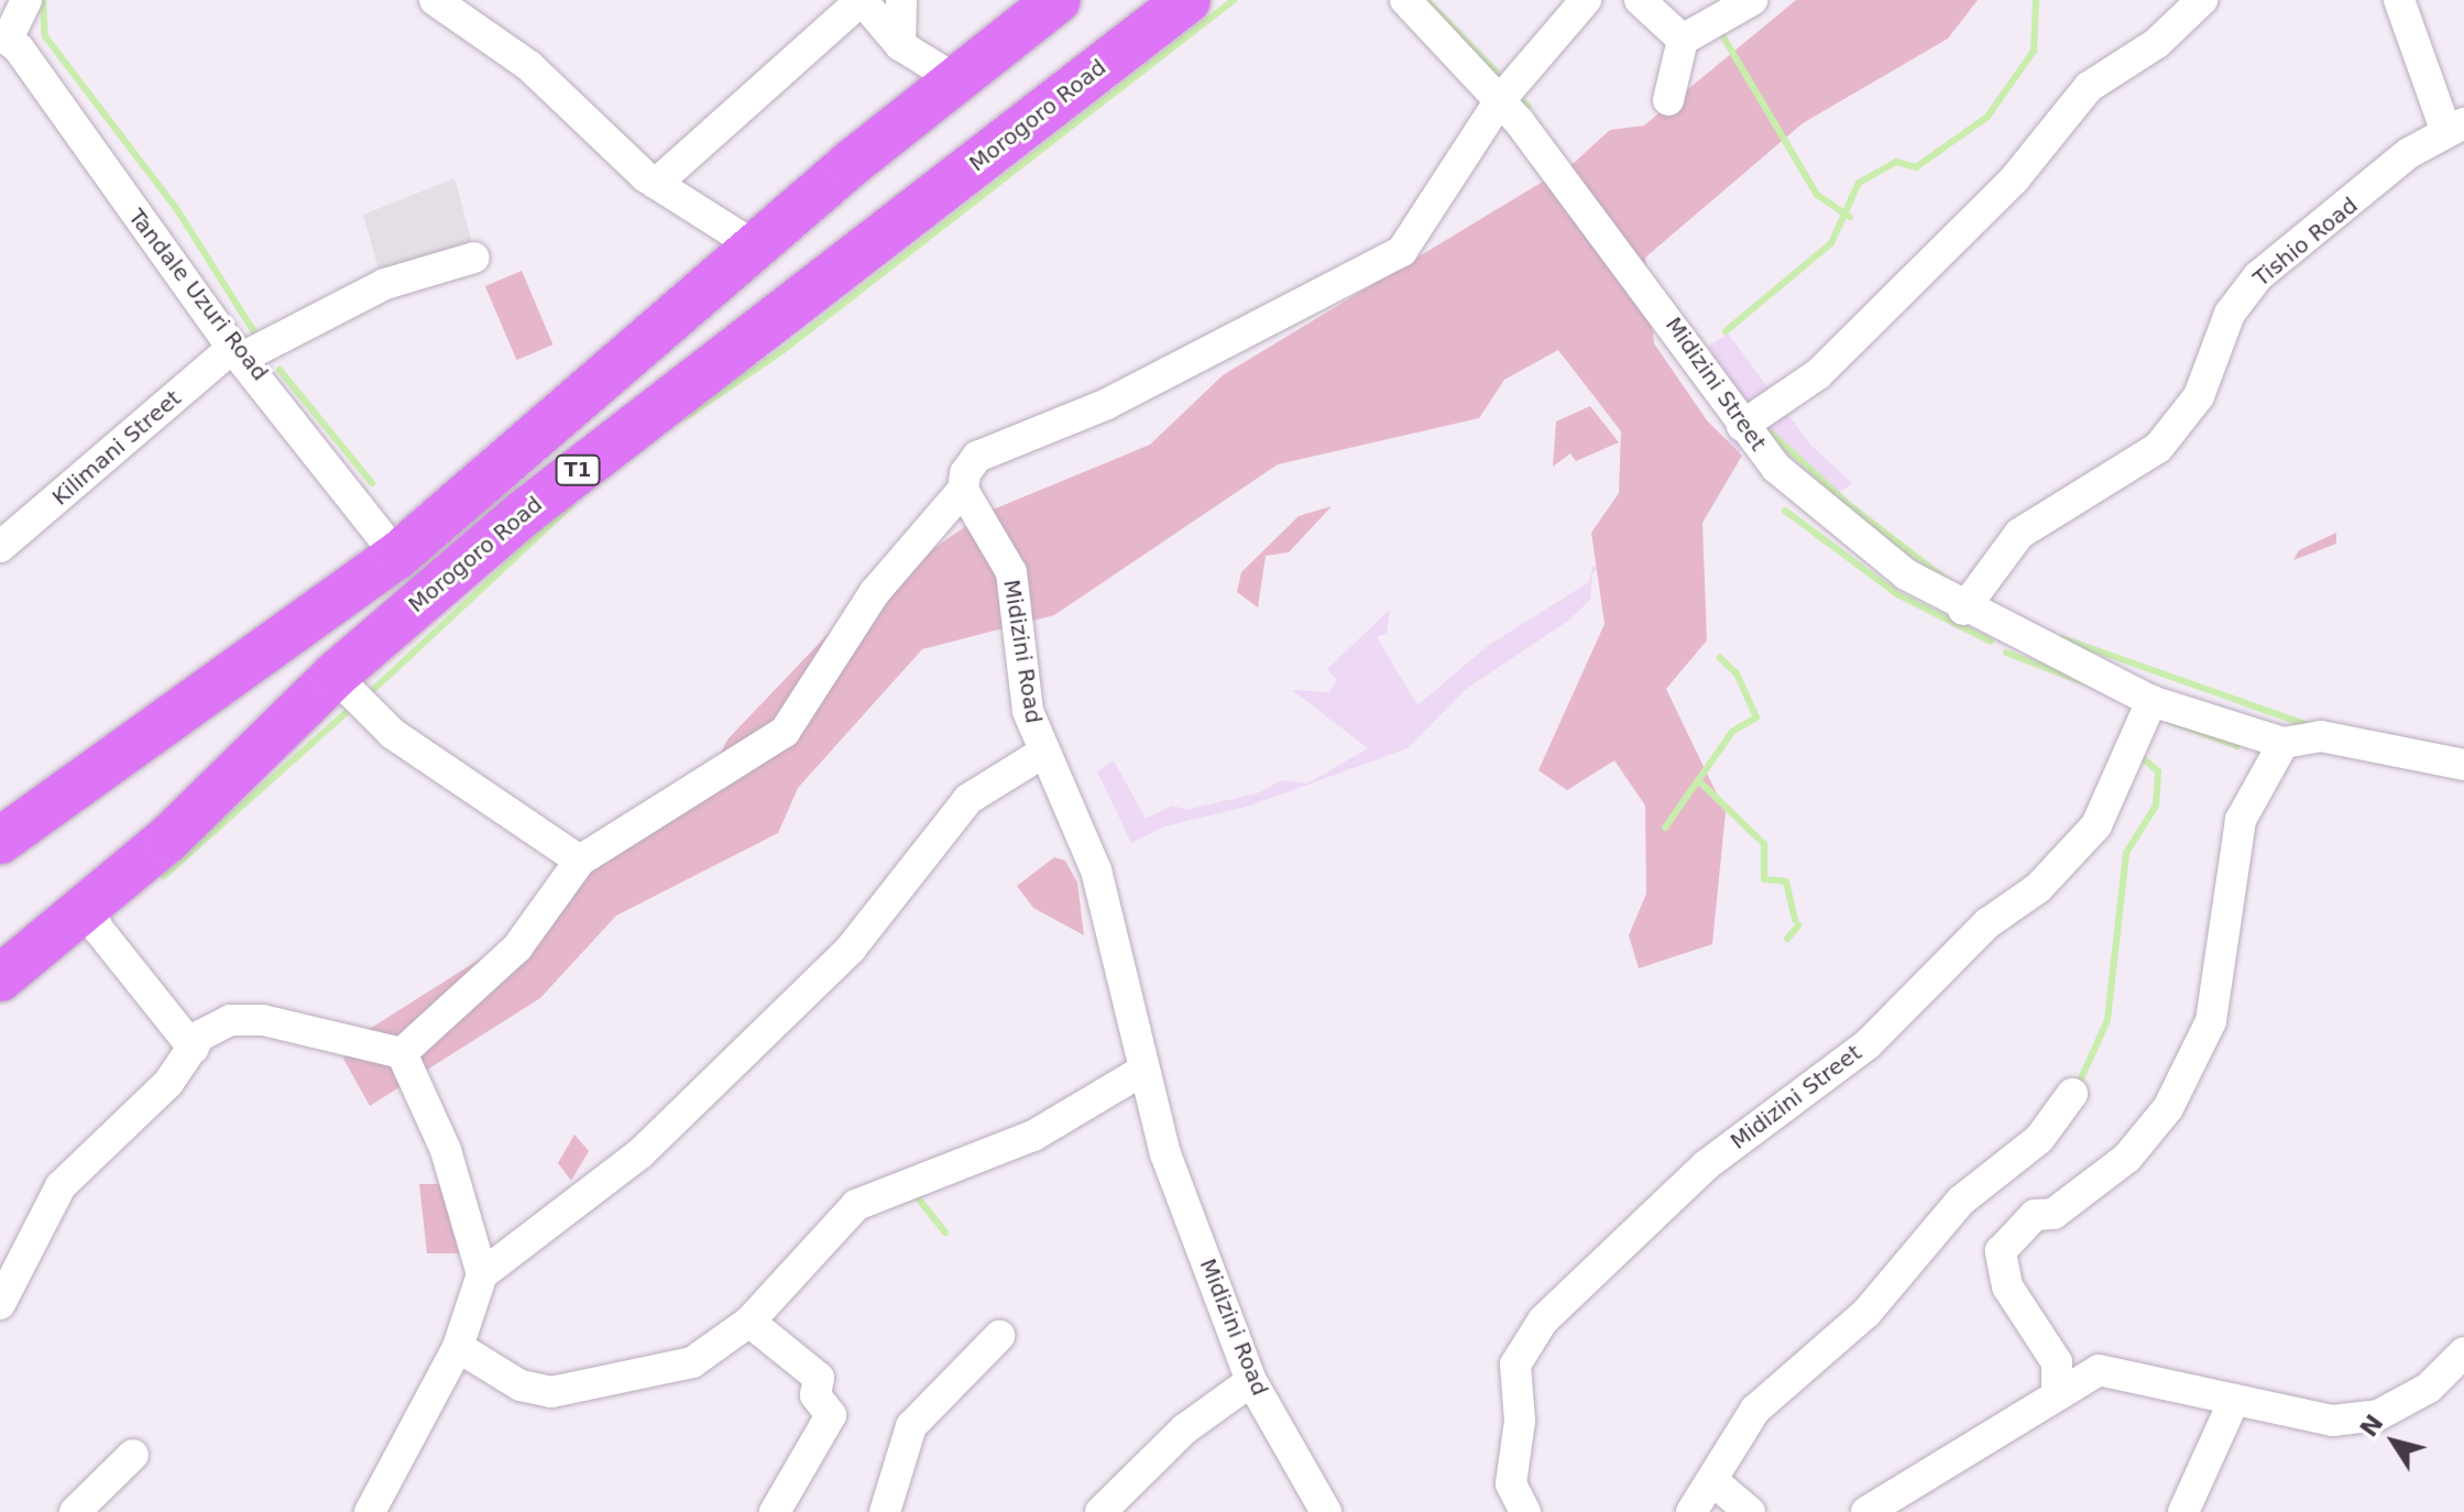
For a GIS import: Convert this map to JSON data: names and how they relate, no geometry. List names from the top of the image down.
{
  "streets": {
    "highway": ["Morogoro Road", "T1"],
    "street": [
      "Tishio Road",
      "Tandale Uzuri Road",
      "Midizini Street",
      "Kilimani Street",
      "Midizini Road"
    ]
  },
  "crossings": [
    ["Tishio Road", "Midizini Street"],
    ["Tandale Uzuri Road", "Kilimani Street"],
    ["Tandale Uzuri Road", "T1"]
  ],
  "north": "top left"
}
